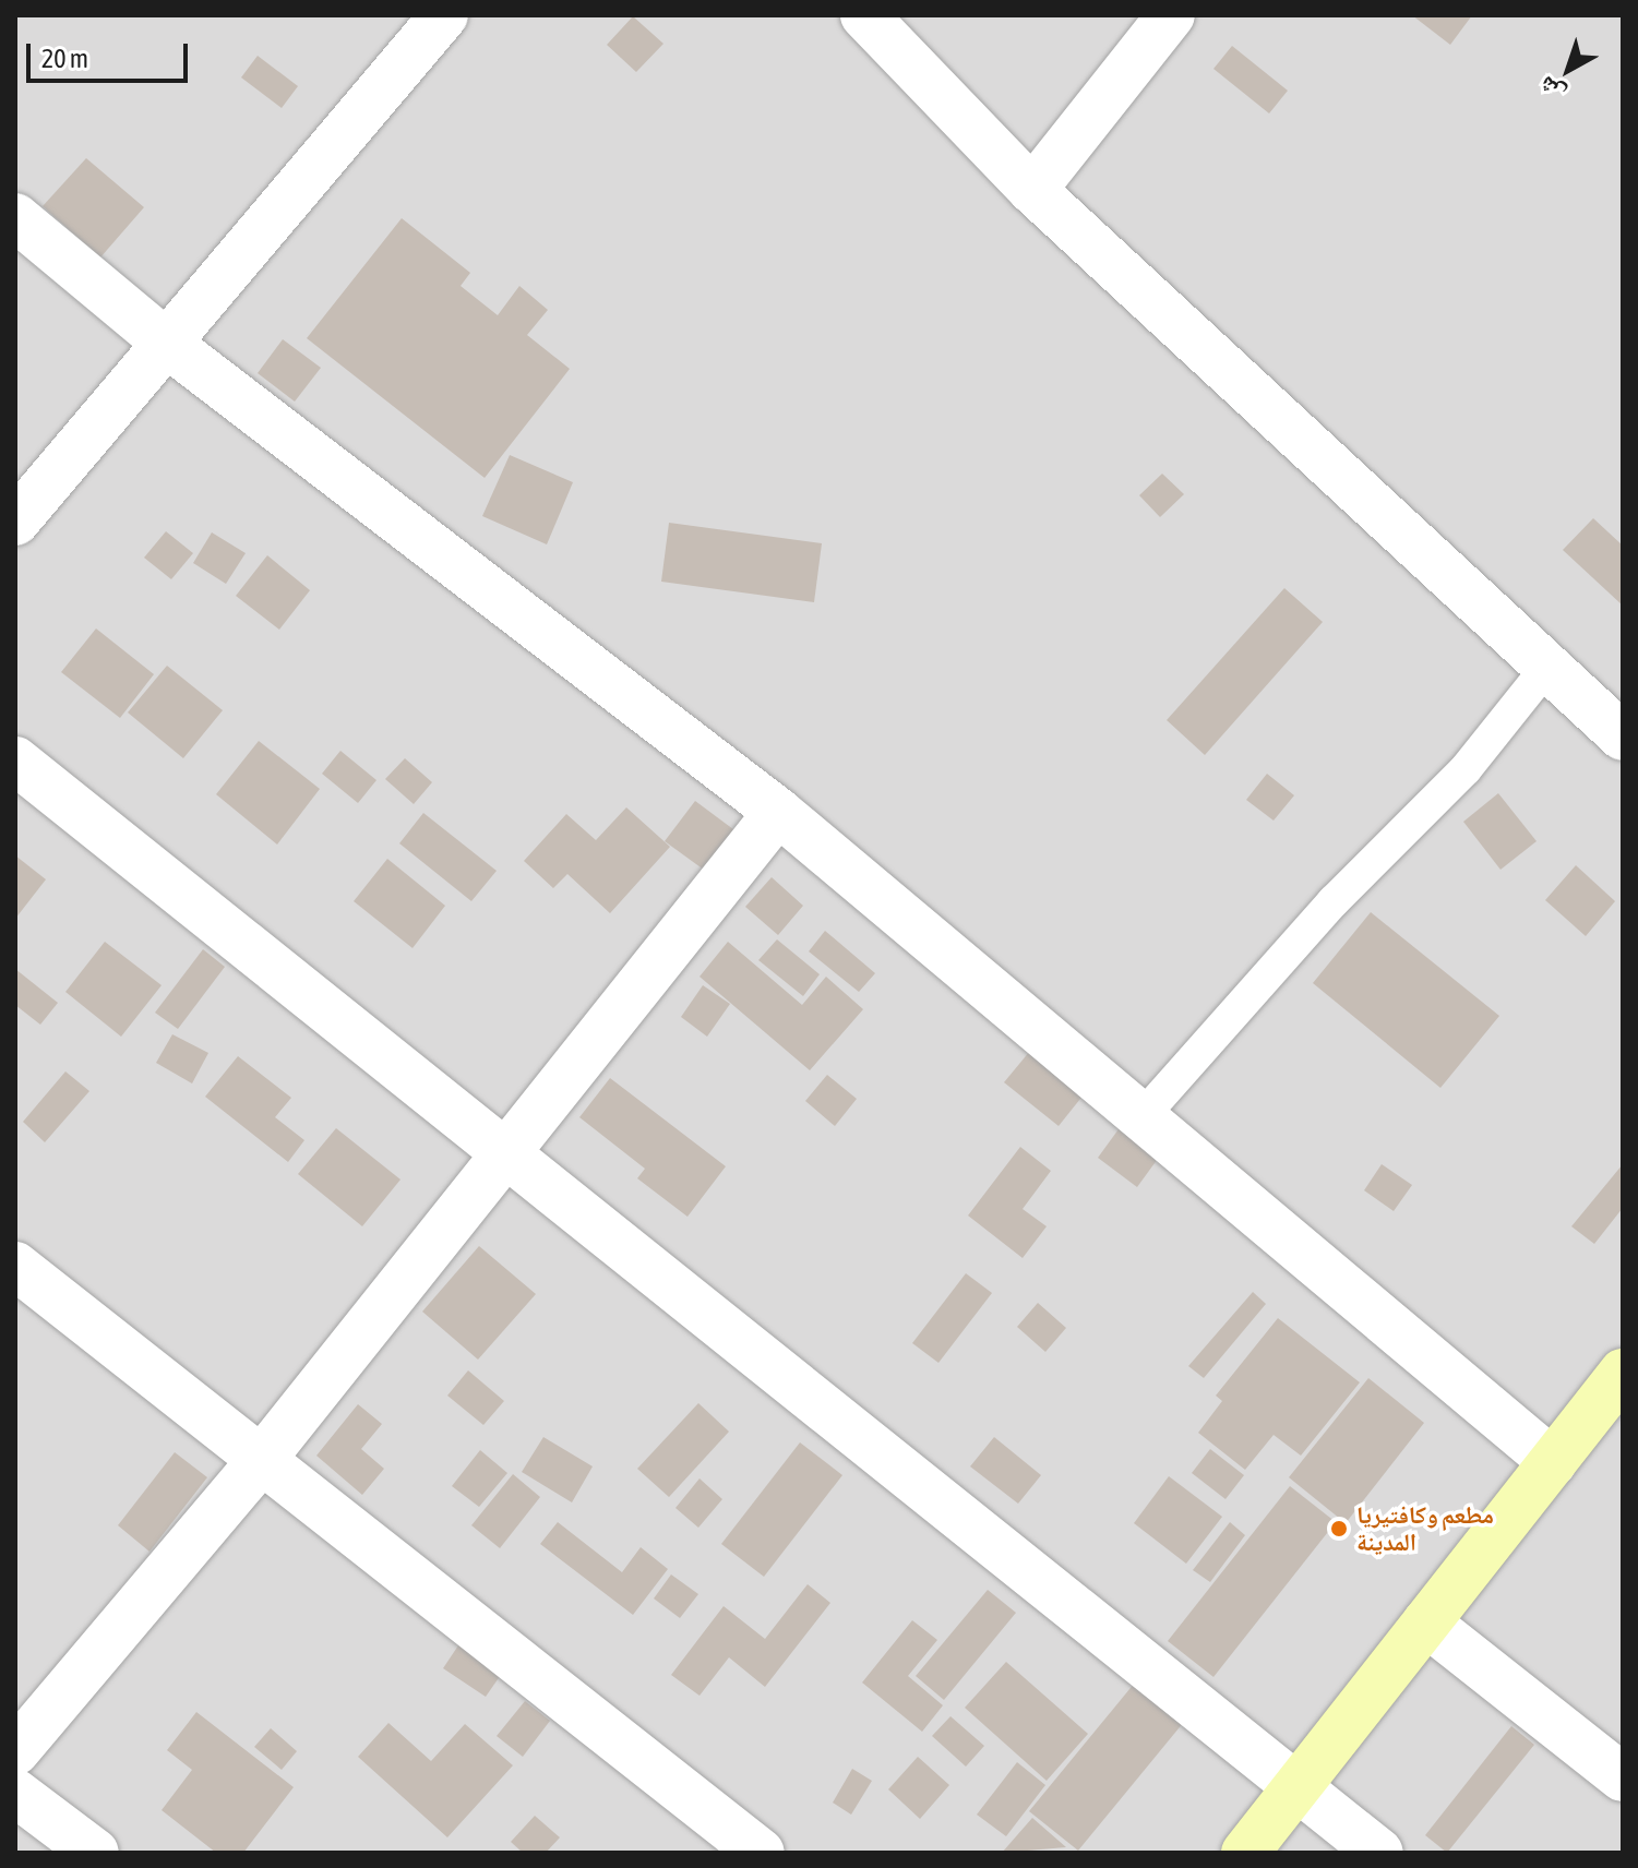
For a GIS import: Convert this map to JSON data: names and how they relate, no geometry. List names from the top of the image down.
{
  "places": ["مطعم وكافتيريا المدينة"],
  "scale_bar": "20 m",
  "north": "bottom left"
}
